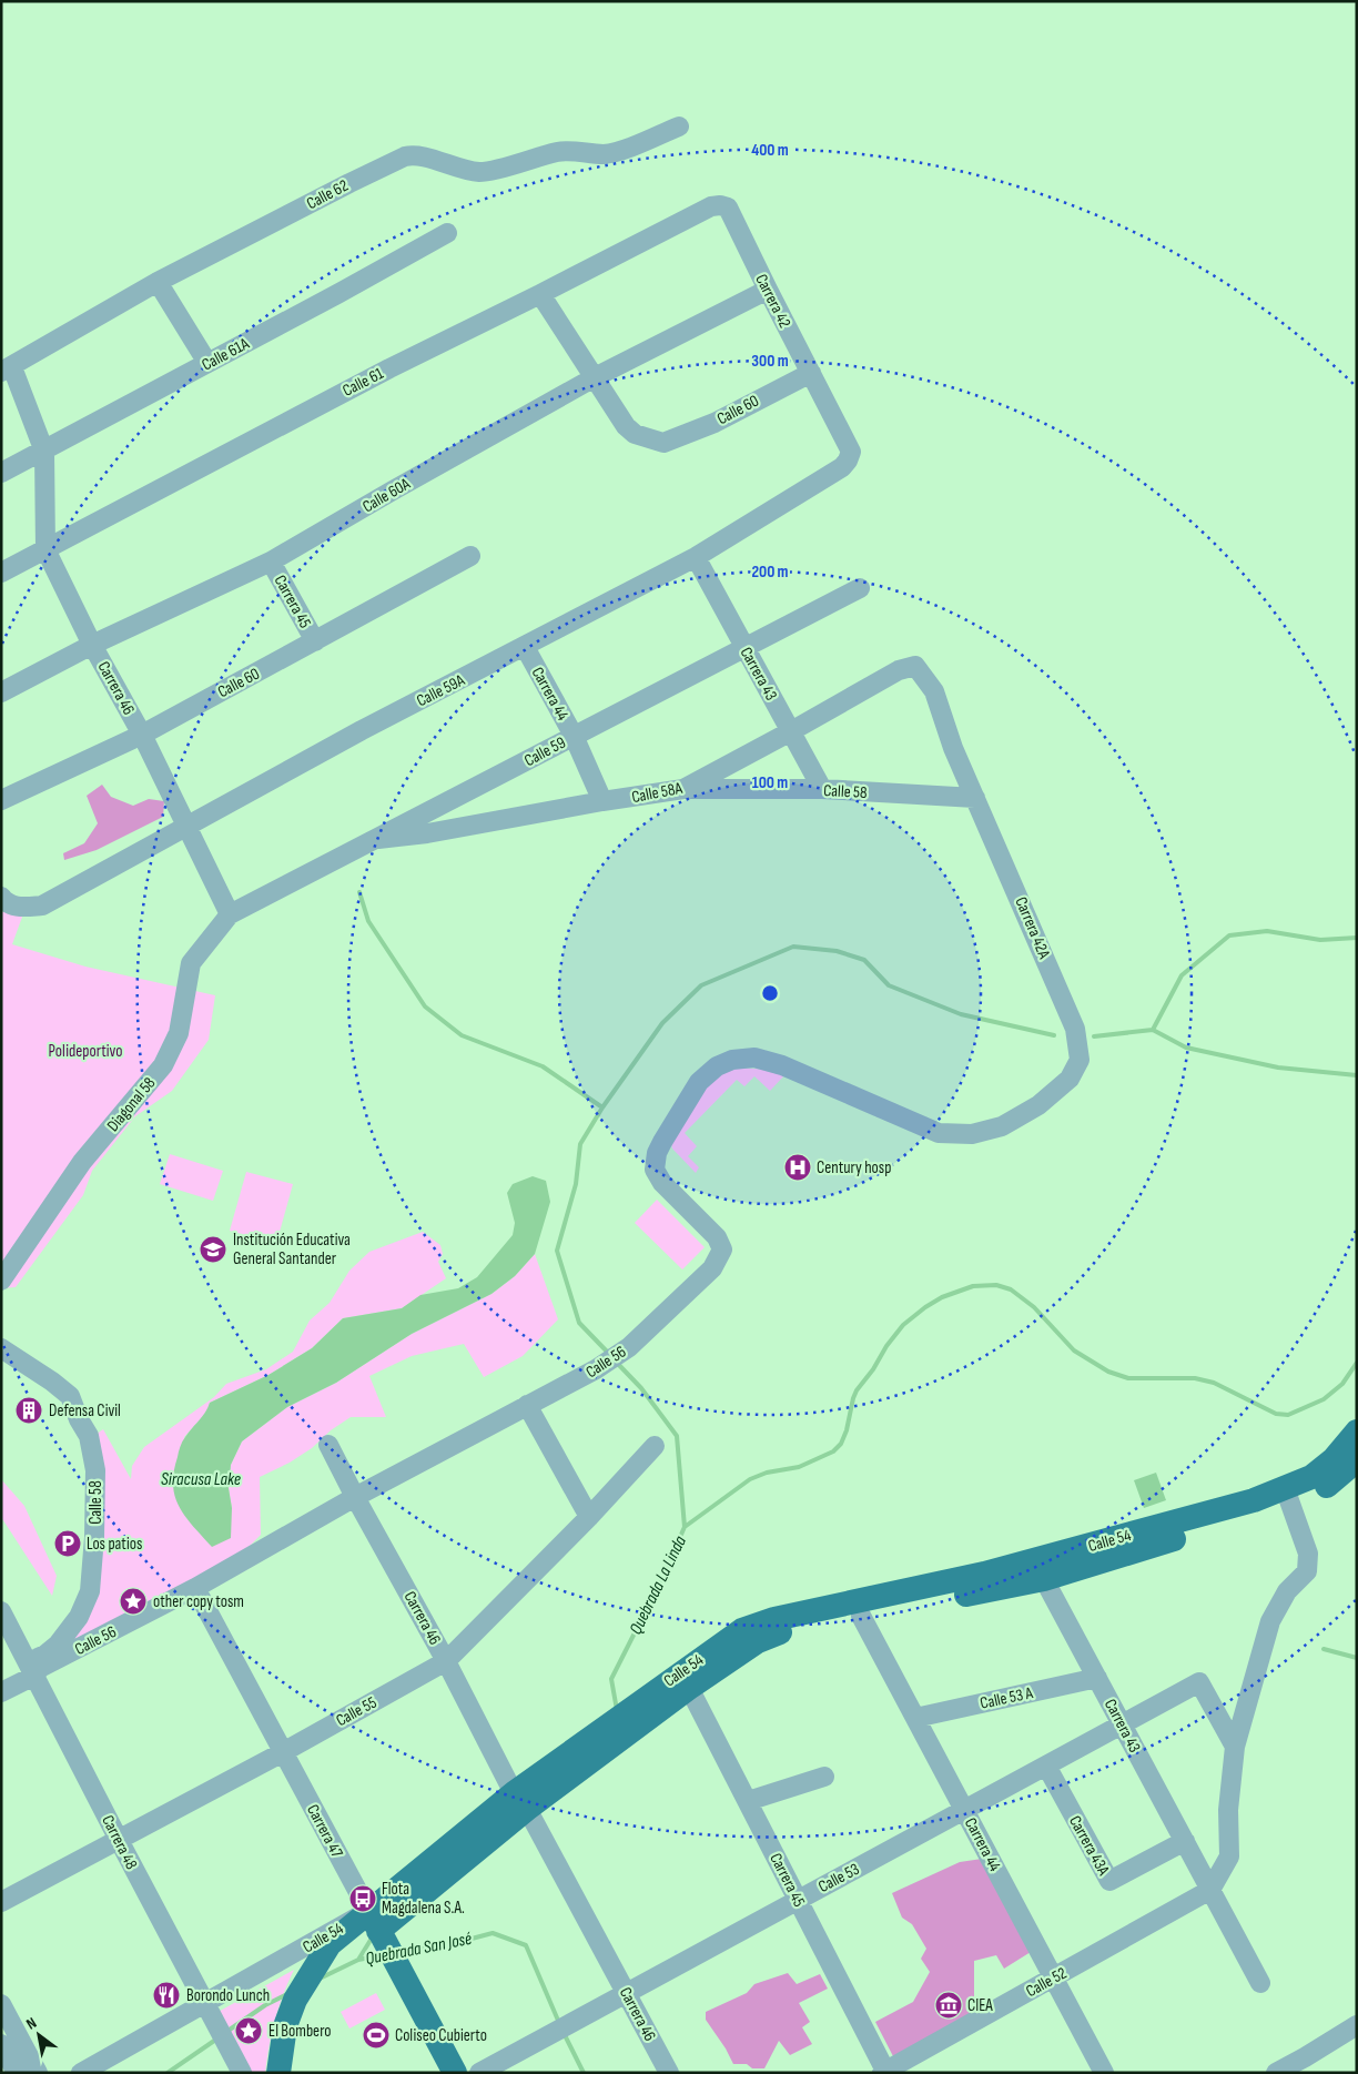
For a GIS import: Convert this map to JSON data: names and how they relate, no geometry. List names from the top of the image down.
{
  "streets": {
    "main road": ["Calle 54", "Carrera 47"],
    "street": [
      "Calle 62",
      "Carrera 42",
      "Calle 61A",
      "Calle 61",
      "Calle 60",
      "Calle 60A",
      "Carrera 45",
      "Carrera 43",
      "Carrera 46",
      "Calle 59A",
      "Carrera 44",
      "Calle 59",
      "Calle 58",
      "Calle 58A",
      "Carrera 42A",
      "Diagonal 58",
      "Calle 56",
      "Calle 53 A",
      "Calle 55",
      "Carrera 48",
      "Carrera 43A",
      "Calle 53",
      "Calle 52"
    ]
  },
  "crossings": [
    ["Carrera 42", "Calle 61"],
    ["Carrera 42", "Calle 60"],
    ["Carrera 42", "Calle 60A"],
    ["Carrera 42", "Calle 59A"],
    ["Calle 61A", "Carrera 46"],
    ["Calle 61", "Carrera 46"],
    ["Calle 60", "Calle 60A"],
    ["Calle 60", "Carrera 45"],
    ["Calle 60", "Carrera 46"],
    ["Calle 60A", "Carrera 45"],
    ["Calle 60A", "Carrera 46"],
    ["Carrera 45", "Calle 54"],
    ["Carrera 45", "Calle 53"],
    ["Carrera 45", "Calle 52"],
    ["Carrera 43", "Calle 59A"],
    ["Carrera 43", "Calle 59"],
    ["Carrera 43", "Calle 58"],
    ["Carrera 43", "Calle 58A"],
    ["Carrera 43", "Calle 54"],
    ["Carrera 43", "Calle 53 A"],
    ["Carrera 43", "Carrera 43A"],
    ["Carrera 43", "Calle 53"],
    ["Carrera 43", "Calle 52"],
    ["Carrera 46", "Calle 59A"],
    ["Carrera 46", "Calle 59"],
    ["Carrera 46", "Diagonal 58"],
    ["Carrera 46", "Calle 56"],
    ["Carrera 46", "Calle 54"],
    ["Carrera 46", "Calle 55"],
    ["Carrera 46", "Calle 53"],
    ["Calle 59A", "Carrera 44"],
    ["Carrera 44", "Calle 59"],
    ["Carrera 44", "Calle 58A"],
    ["Carrera 44", "Calle 54"],
    ["Carrera 44", "Calle 53 A"],
    ["Carrera 44", "Calle 53"],
    ["Carrera 44", "Calle 52"],
    ["Calle 59", "Calle 58A"],
    ["Calle 59", "Diagonal 58"],
    ["Calle 58", "Calle 58A"],
    ["Calle 58", "Carrera 42A"],
    ["Calle 58", "Calle 56"],
    ["Calle 58", "Carrera 48"],
    ["Calle 58A", "Carrera 42A"],
    ["Carrera 42A", "Calle 56"],
    ["Calle 56", "Carrera 47"],
    ["Calle 56", "Carrera 48"],
    ["Calle 54", "Carrera 47"],
    ["Calle 54", "Carrera 48"],
    ["Calle 55", "Carrera 47"],
    ["Calle 55", "Carrera 48"],
    ["Carrera 43A", "Calle 53"]
  ],
  "water": ["Siracusa Lake", "Quebrada La Linda", "Quebrada San José"],
  "parks": ["Polideportivo"],
  "places": {
    "hospital": ["Century hosp"],
    "school or university": ["Institución Educativa General Santander"],
    "building": ["Defensa Civil"],
    "parking": ["Los patios"],
    "place": ["other copy tosm", "El Bombero"],
    "bus stop": ["Flota Magdalena S.A."],
    "restaurant": ["Borondo Lunch"],
    "museum": ["CIEA"],
    "sports": ["Coliseo Cubierto"]
  },
  "north": "top left",
  "rings": [
    "400 m",
    "300 m",
    "200 m",
    "100 m"
  ]
}
